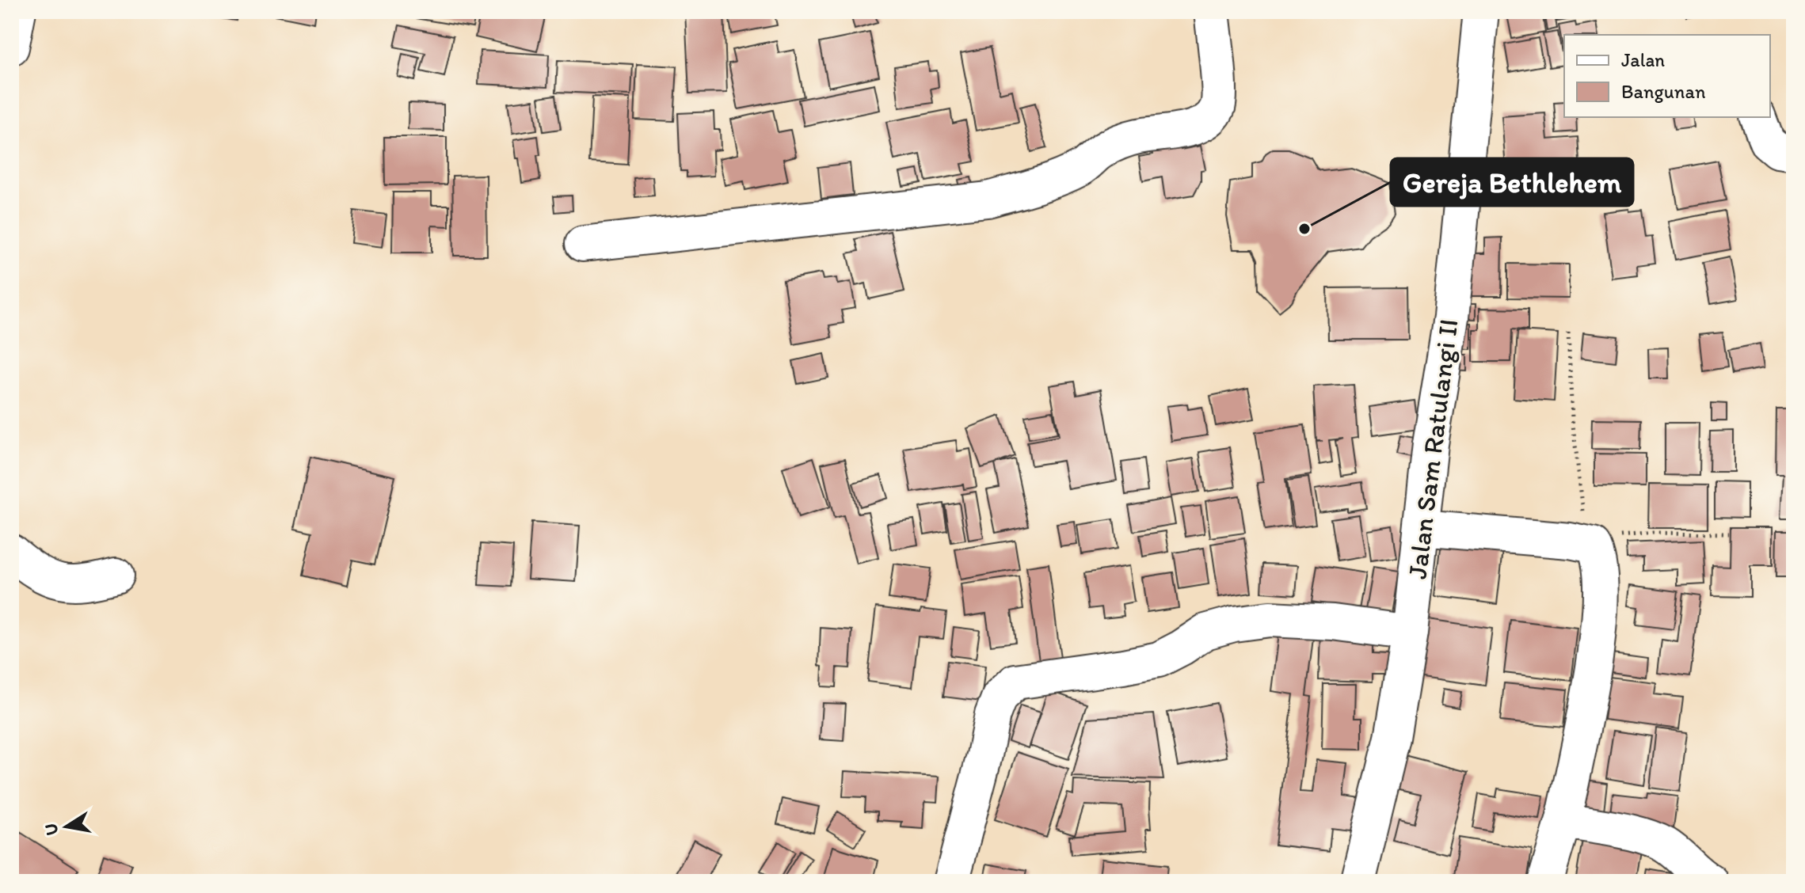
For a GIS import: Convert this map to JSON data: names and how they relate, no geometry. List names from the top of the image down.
{
  "streets": {
    "main road": ["Jalan Sam Ratulangi II"]
  },
  "places": ["Gereja Bethlehem"],
  "legend": ["Jalan", "Bangunan"],
  "north": "left"
}
